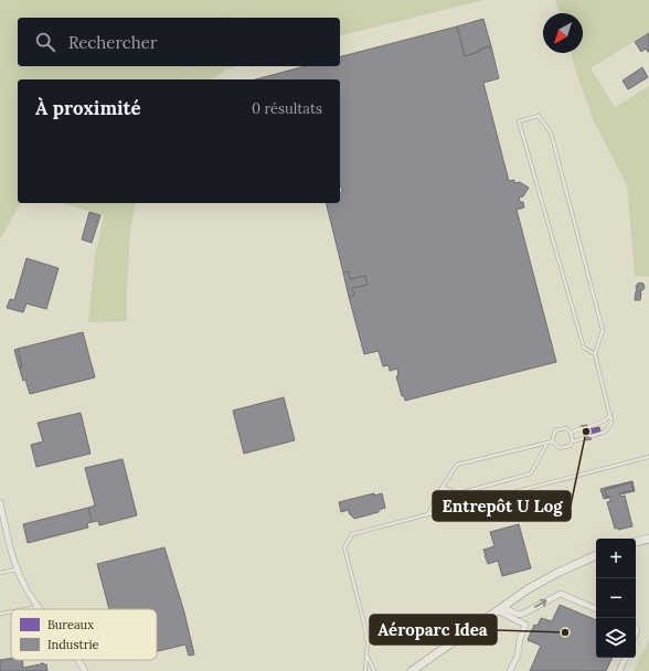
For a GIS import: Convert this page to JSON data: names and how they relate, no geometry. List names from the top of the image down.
{
  "places": ["Entrepôt U Log", "Aéroparc Idea"],
  "legend": ["Bureaux", "Industrie"],
  "north": "bottom left",
  "page": {
    "search": "Rechercher",
    "heading": ["À proximité", "0 résultats"],
    "map_buttons": ["+", "−"]
  }
}
